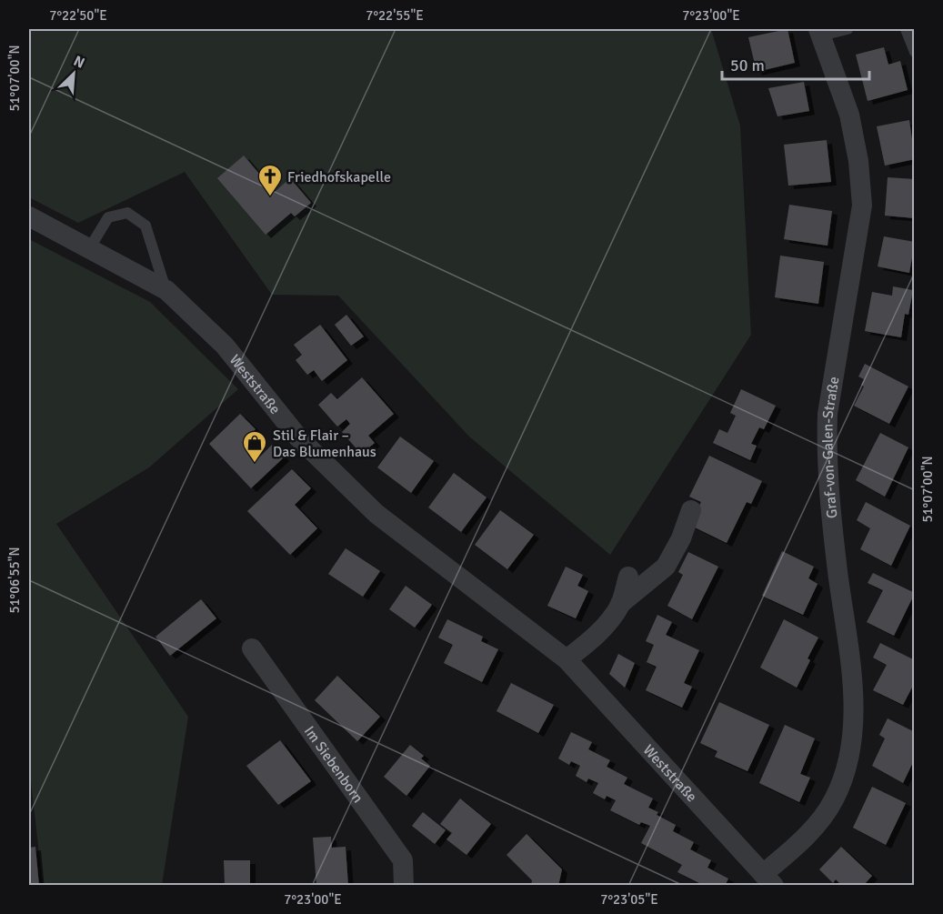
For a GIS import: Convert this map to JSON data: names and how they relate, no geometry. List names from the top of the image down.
{
  "streets": {
    "street": ["Weststraße", "Graf-von-Galen-Straße", "Im Siebenborn"]
  },
  "crossings": [
    ["Weststraße", "Graf-von-Galen-Straße"]
  ],
  "places": {
    "church": ["Friedhofskapelle"],
    "shop": ["Stil & Flair – Das Blumenhaus"]
  },
  "scale_bar": "50 m",
  "north": "top right",
  "coordinates": [
    "7°22'50\"E",
    "7°22'55\"E",
    "7°23'00\"E",
    "51°07'00\"N",
    "51°06'55\"N",
    "7°23'05\"E"
  ]
}
